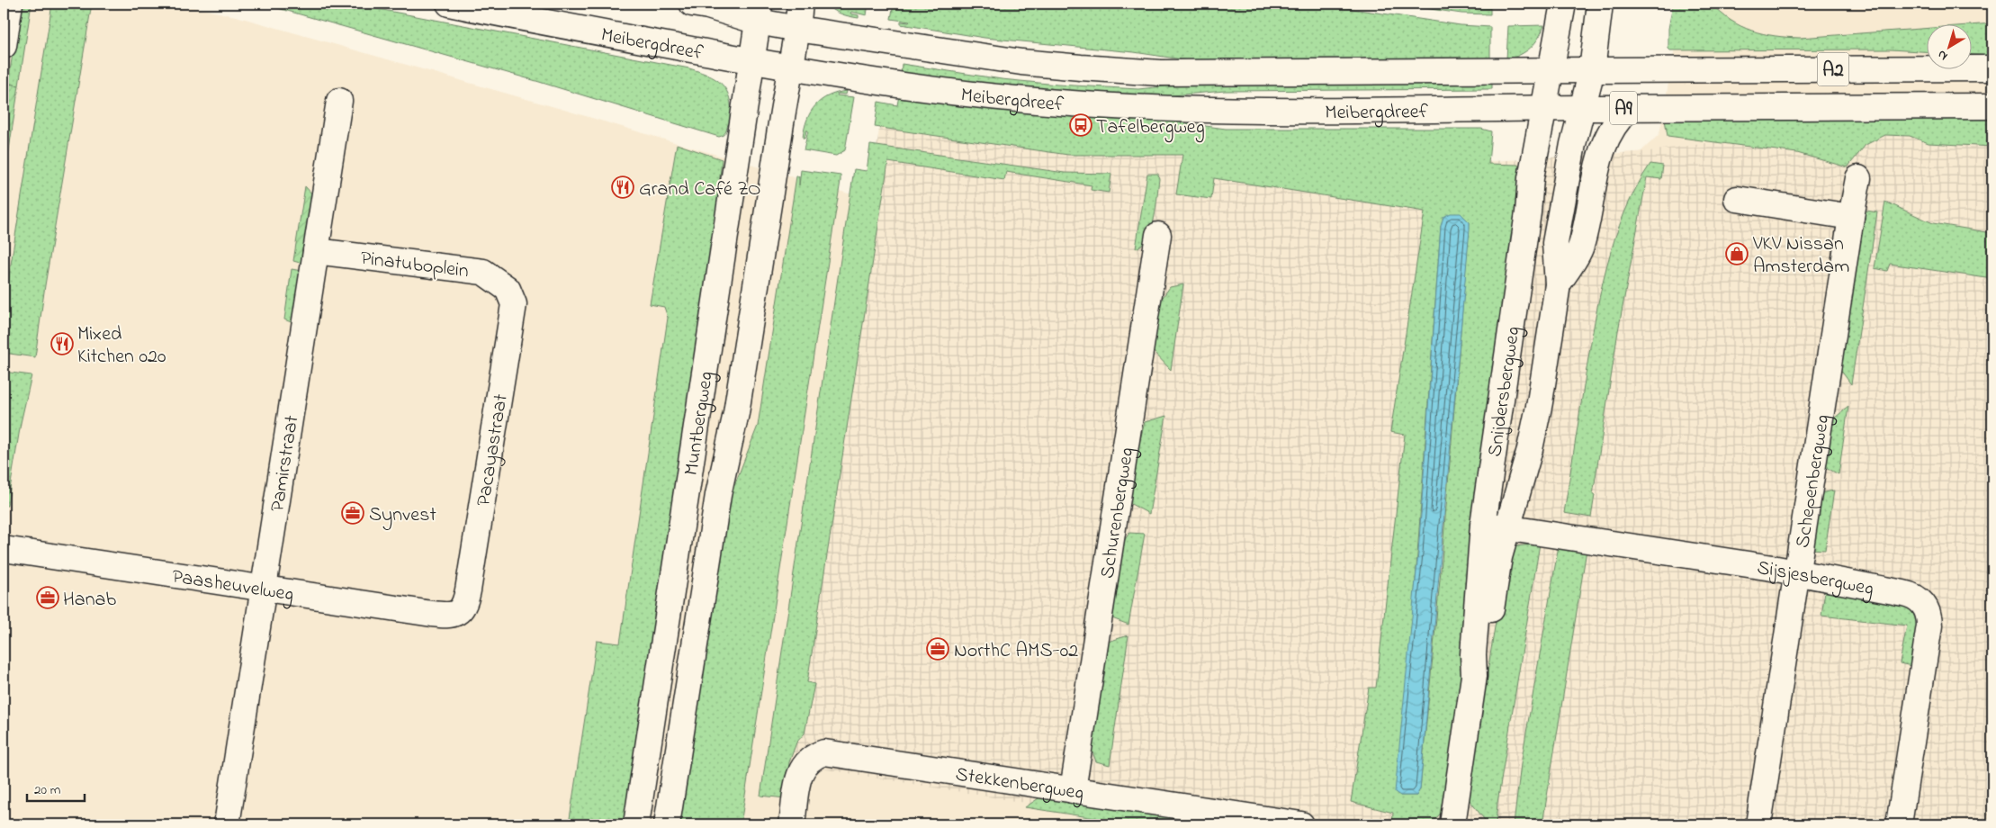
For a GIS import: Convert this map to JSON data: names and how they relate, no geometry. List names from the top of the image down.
{
  "streets": {
    "main road": [
      "Meibergdreef",
      "A2",
      "A9",
      "Pinatuboplein",
      "Snijdersbergweg",
      "Muntbergweg",
      "Pacayastraat",
      "Pamirstraat",
      "Schepenbergweg",
      "Schurenbergweg",
      "Sijsjesbergweg",
      "Paasheuvelweg",
      "Stekkenbergweg"
    ]
  },
  "crossings": [
    ["Meibergdreef", "A2"],
    ["Meibergdreef", "A9"],
    ["Meibergdreef", "Snijdersbergweg"],
    ["Meibergdreef", "Muntbergweg"],
    ["A9", "Snijdersbergweg"],
    ["Pinatuboplein", "Pacayastraat"],
    ["Pinatuboplein", "Pamirstraat"],
    ["Snijdersbergweg", "Sijsjesbergweg"],
    ["Pacayastraat", "Paasheuvelweg"],
    ["Pamirstraat", "Paasheuvelweg"],
    ["Schepenbergweg", "Sijsjesbergweg"],
    ["Schurenbergweg", "Stekkenbergweg"]
  ],
  "places": {
    "bus stop": ["Tafelbergweg"],
    "restaurant": ["Grand Café ZO", "Mixed Kitchen 020"],
    "shop": ["VKV Nissan Amsterdam"],
    "office": ["Synvest", "Hanab", "NorthC AMS-02"]
  },
  "scale_bar": "20 m",
  "north": "bottom left"
}
